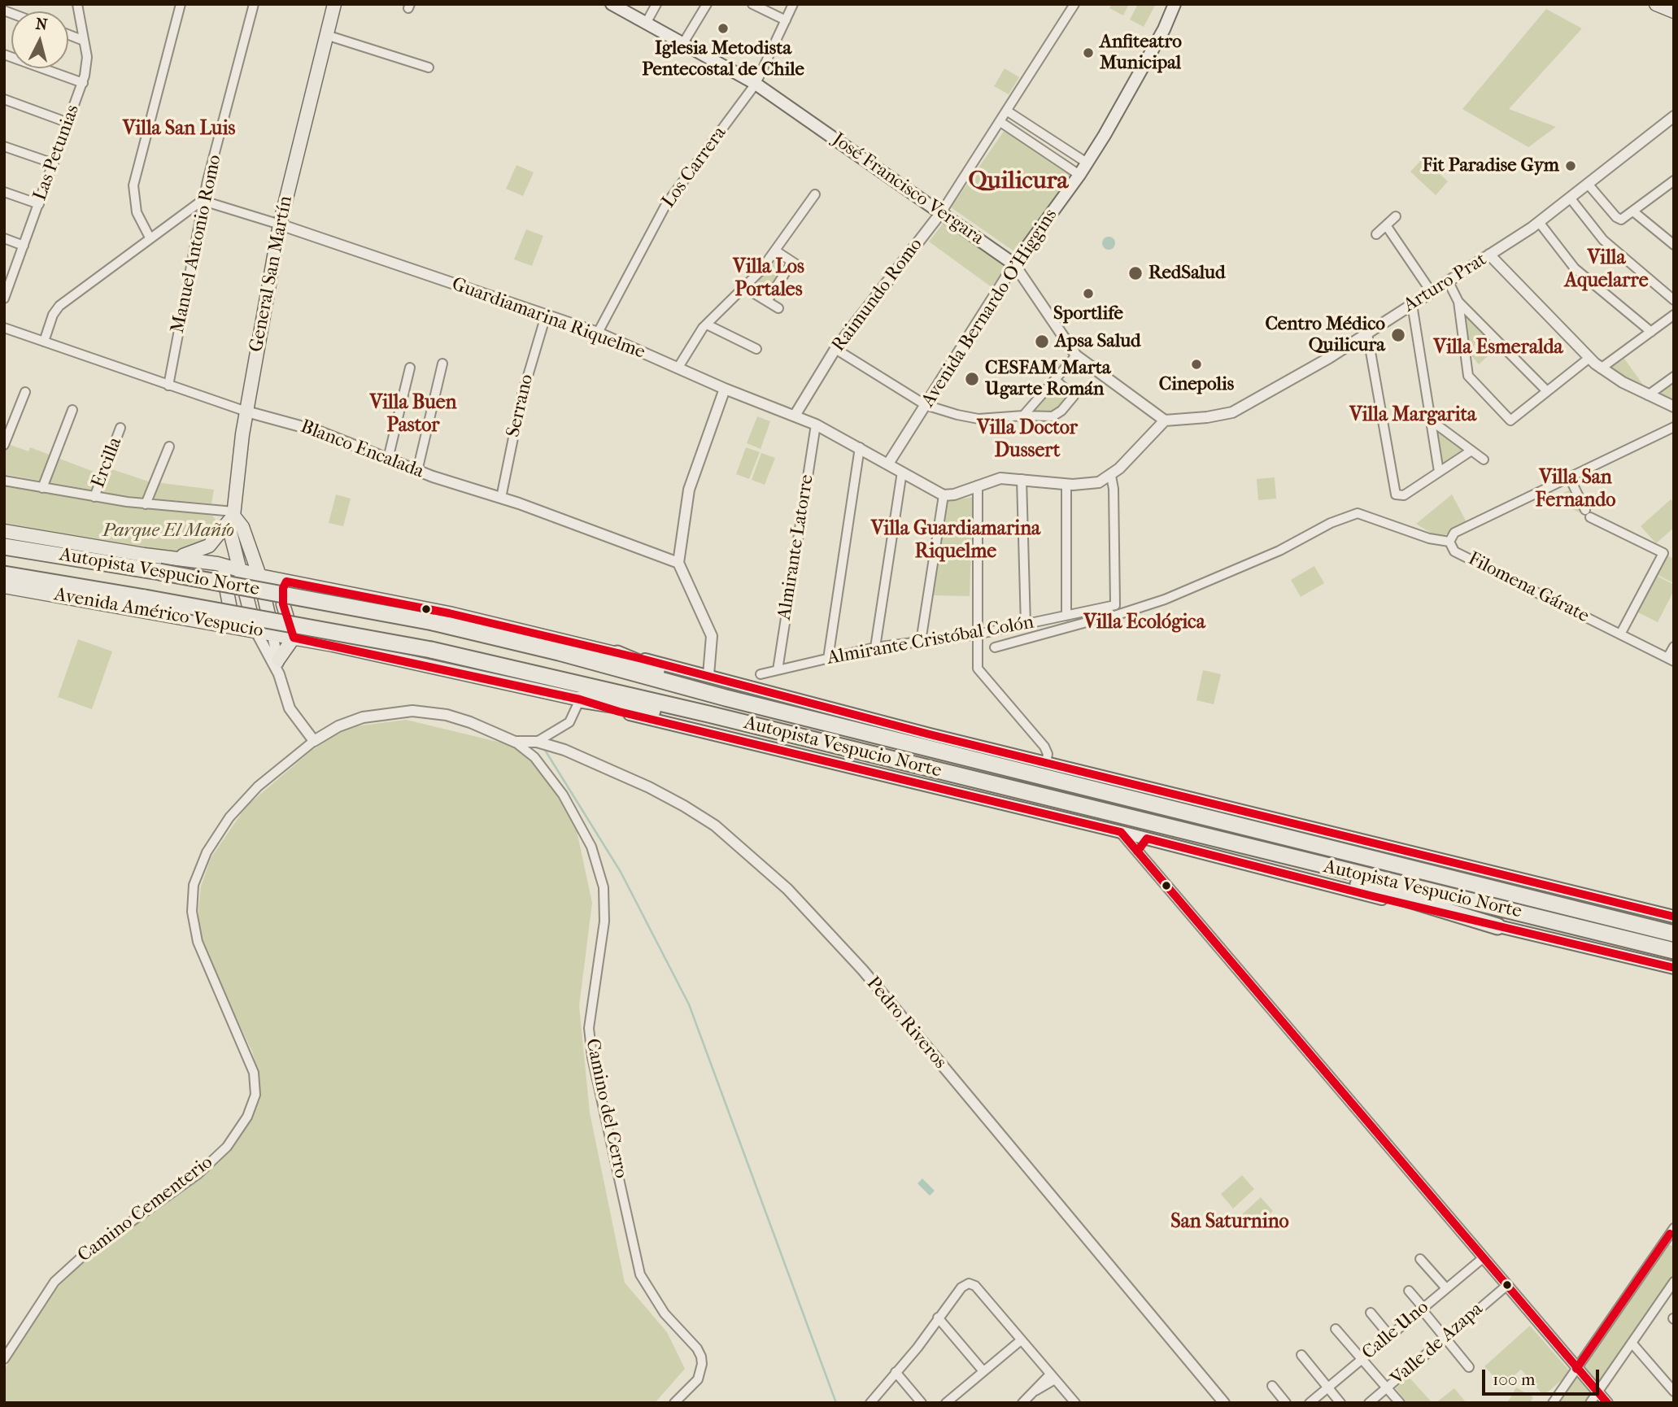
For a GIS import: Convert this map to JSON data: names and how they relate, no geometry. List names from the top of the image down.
{
  "streets": {
    "highway": ["Autopista Vespucio Norte"],
    "main road": [
      "José Francisco Vergara",
      "General San Martín",
      "Avenida Bernardo O'Higgins",
      "Avenida Américo Vespucio"
    ],
    "street": [
      "Las Petunias",
      "Los Carrera",
      "Manuel Antonio Romo",
      "Arturo Prat",
      "Raimundo Romo",
      "Guardiamarina Riquelme",
      "Serrano",
      "Blanco Encalada",
      "Ercilla",
      "Almirante Latorre",
      "Filomena Gárate",
      "Almirante Cristóbal Colón",
      "Pedro Riveros",
      "Camino del Cerro",
      "Camino Cementerio",
      "Calle Uno",
      "Valle de Azapa"
    ]
  },
  "crossings": [
    ["Los Carrera", "José Francisco Vergara"],
    ["Los Carrera", "Guardiamarina Riquelme"],
    ["José Francisco Vergara", "Arturo Prat"],
    ["José Francisco Vergara", "Raimundo Romo"],
    ["José Francisco Vergara", "Avenida Bernardo O'Higgins"],
    ["Manuel Antonio Romo", "Guardiamarina Riquelme"],
    ["Manuel Antonio Romo", "Blanco Encalada"],
    ["General San Martín", "Guardiamarina Riquelme"],
    ["General San Martín", "Blanco Encalada"],
    ["General San Martín", "Avenida Américo Vespucio"],
    ["Raimundo Romo", "Guardiamarina Riquelme"],
    ["Avenida Bernardo O'Higgins", "Guardiamarina Riquelme"],
    ["Guardiamarina Riquelme", "Serrano"],
    ["Guardiamarina Riquelme", "Almirante Latorre"],
    ["Serrano", "Blanco Encalada"],
    ["Almirante Latorre", "Almirante Cristóbal Colón"],
    ["Filomena Gárate", "Almirante Cristóbal Colón"],
    ["Pedro Riveros", "Camino del Cerro"],
    ["Pedro Riveros", "Camino Cementerio"],
    ["Camino del Cerro", "Camino Cementerio"]
  ],
  "districts": [
    "Villa San Luis",
    "Quilicura",
    "Villa Aquelarre",
    "Villa Los Portales",
    "Villa Esmeralda",
    "Villa Buen Pastor",
    "Villa Margarita",
    "Villa Doctor Dussert",
    "Villa San Fernando",
    "Villa Guardiamarina Riquelme",
    "Villa Ecológica",
    "San Saturnino"
  ],
  "parks": ["Parque El Mañío"],
  "places": [
    "Iglesia Metodista Pentecostal de Chile",
    "Anfiteatro Municipal",
    "Fit Paradise Gym",
    "RedSalud",
    "Sportlife",
    "Centro Médico Quilicura",
    "Apsa Salud",
    "Cinepolis",
    "CESFAM Marta Ugarte Román"
  ],
  "scale_bar": "100 m",
  "north": "top"
}
